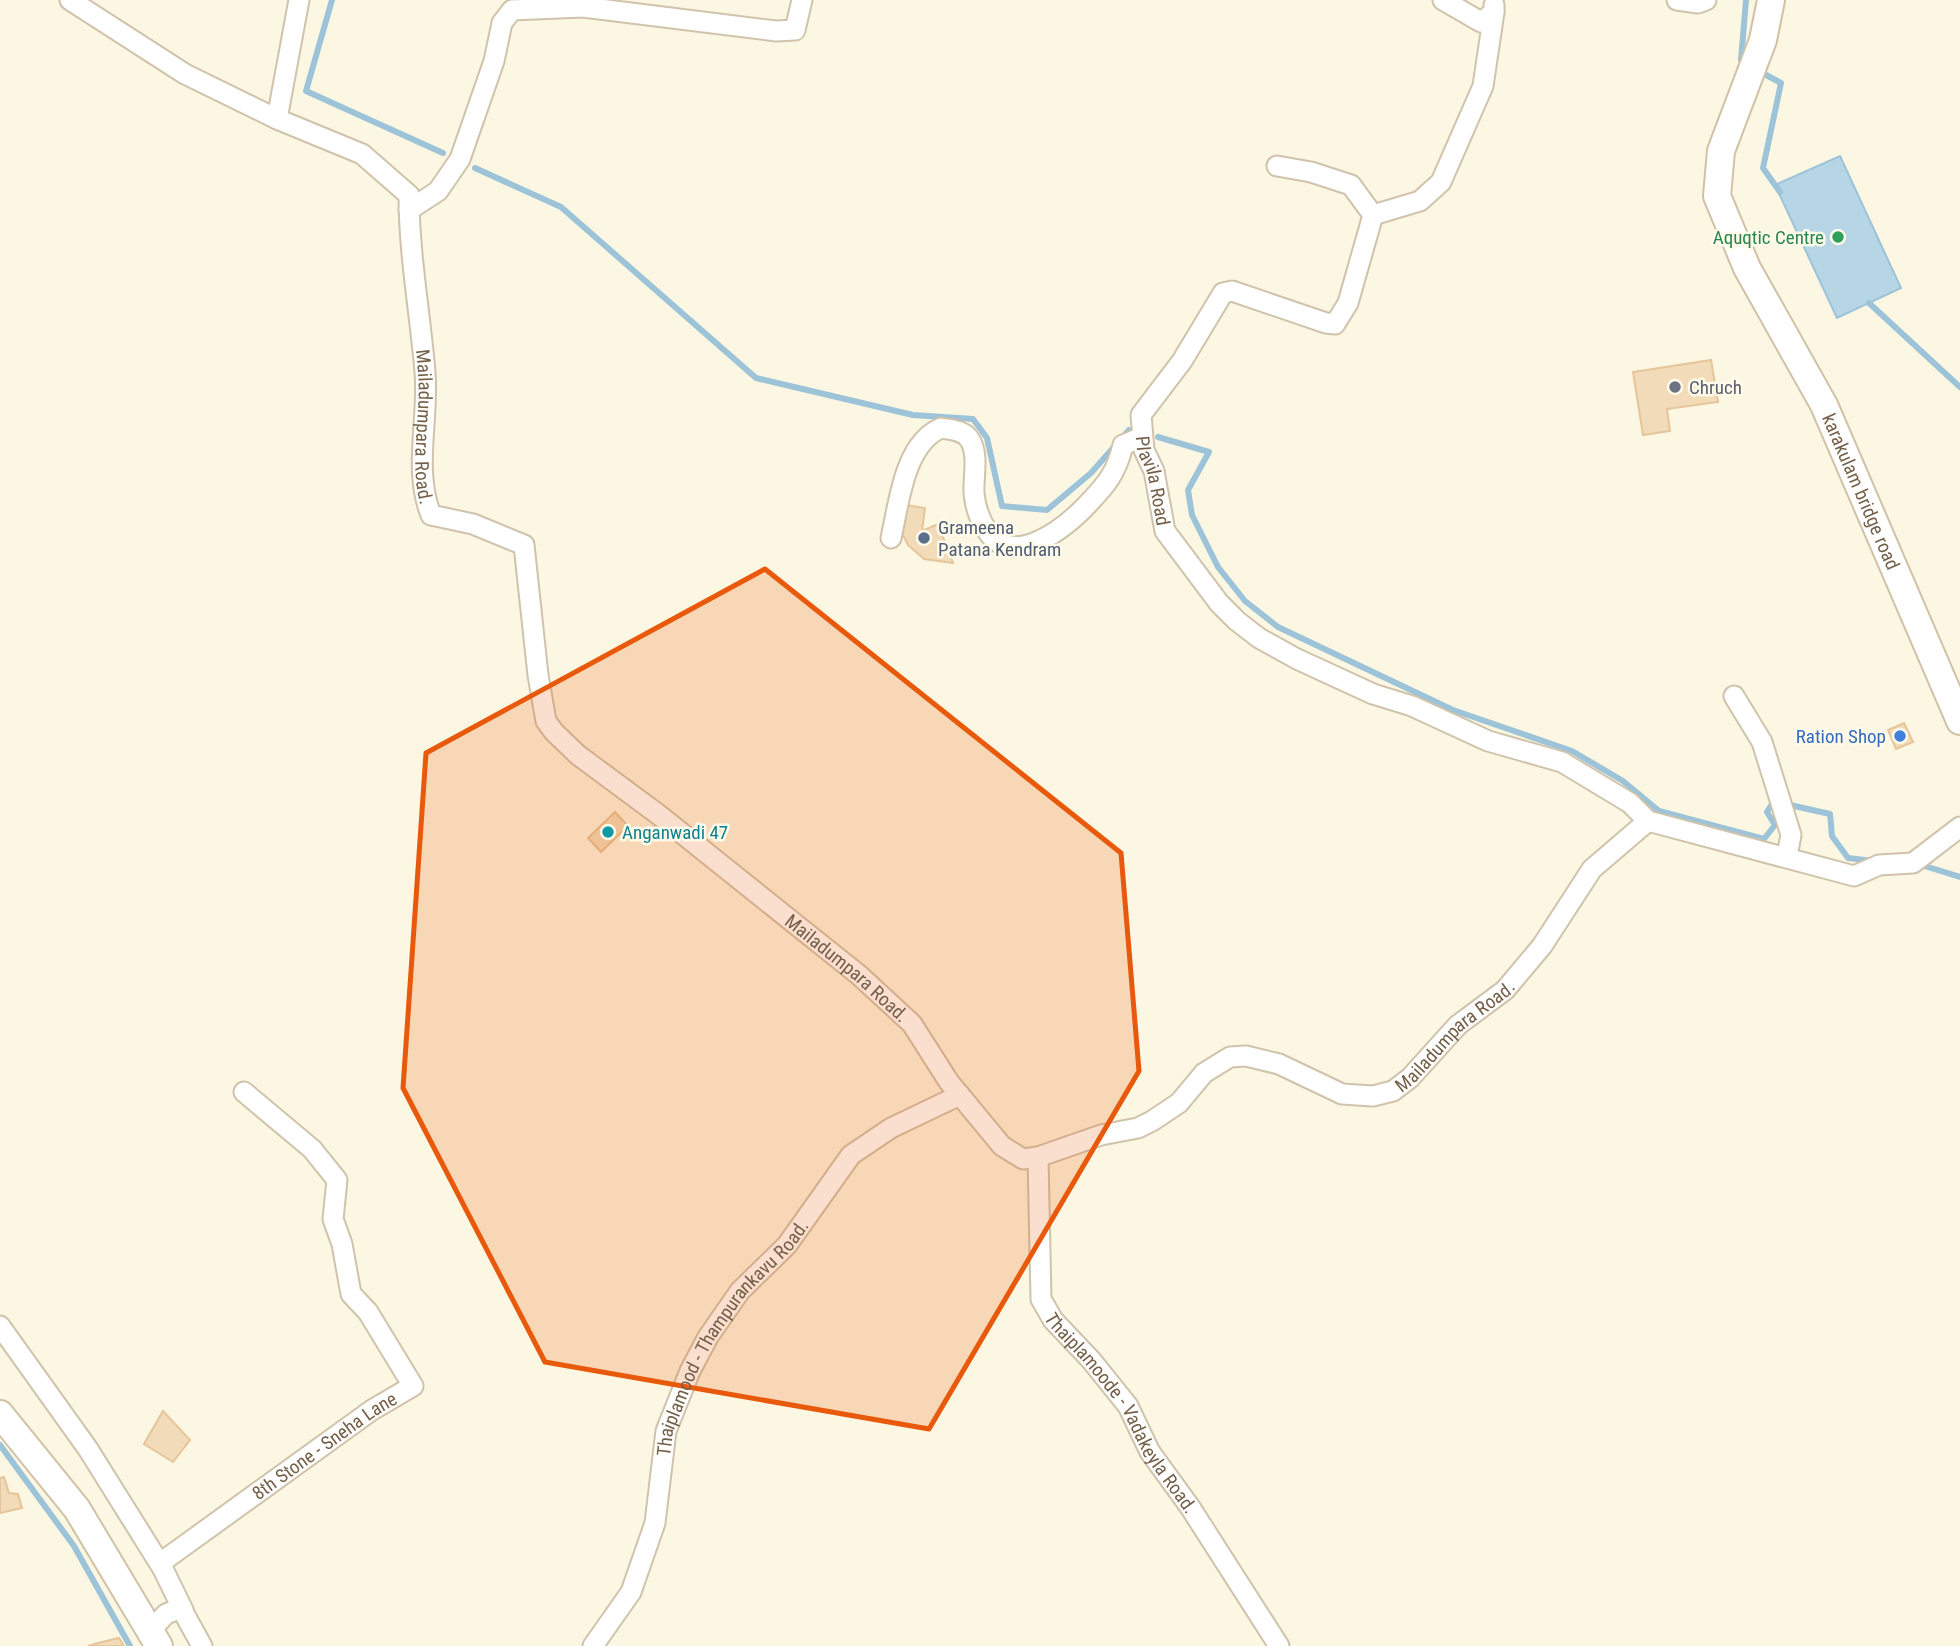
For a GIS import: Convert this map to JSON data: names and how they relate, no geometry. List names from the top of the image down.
{
  "streets": {
    "main road": ["karakulam bridge road"],
    "street": [
      "Mailadumpara Road.",
      "Plavila Road",
      "Thaiplamood - Thampurankavu Road.",
      "Thaiplamoode - Vadakeyla Road.",
      "8th Stone - Sneha Lane"
    ]
  },
  "crossings": [
    ["Mailadumpara Road.", "Plavila Road"],
    ["Mailadumpara Road.", "Thaiplamood - Thampurankavu Road."],
    ["Mailadumpara Road.", "Thaiplamoode - Vadakeyla Road."]
  ],
  "places": [
    "Aquqtic Centre",
    "Chruch",
    "Grameena Patana Kendram",
    "Ration Shop",
    "Anganwadi 47"
  ]
}
